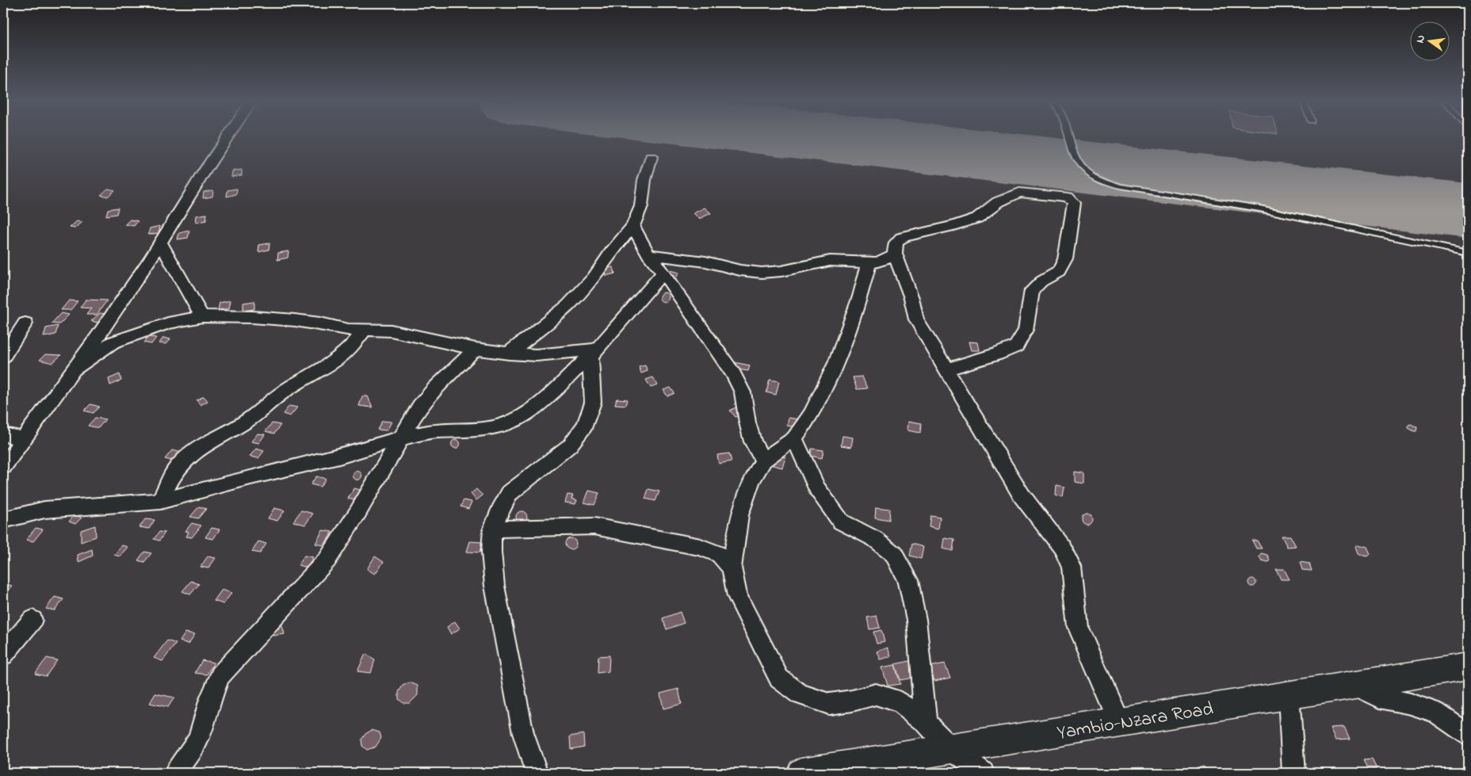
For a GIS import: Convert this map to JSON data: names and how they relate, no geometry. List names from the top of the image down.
{
  "streets": {
    "main road": ["Yambio-Nzara Road"]
  },
  "north": "left"
}
